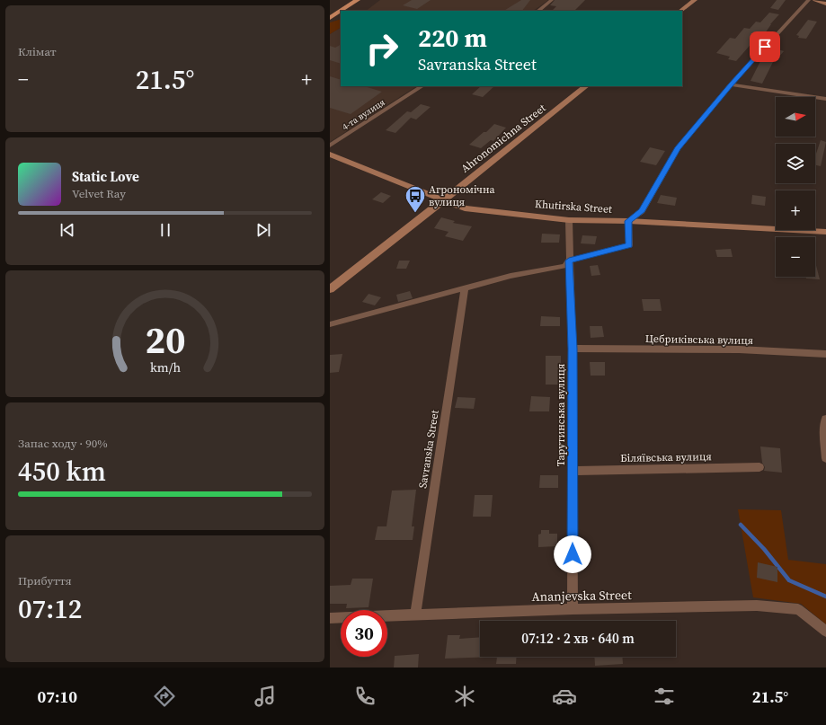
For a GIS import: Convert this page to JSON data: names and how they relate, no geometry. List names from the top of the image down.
{
  "streets": {
    "main road": ["Ahronomichna Street", "Khutirska Street"],
    "street": [
      "4-та вулиця",
      "Цебриківська вулиця",
      "Тарутинська вулиця",
      "Savranska Street",
      "Біляївська вулиця",
      "Ananjevska Street"
    ]
  },
  "crossings": [
    ["Ahronomichna Street", "Khutirska Street"],
    ["Khutirska Street", "Тарутинська вулиця"],
    ["Цебриківська вулиця", "Тарутинська вулиця"],
    ["Тарутинська вулиця", "Біляївська вулиця"],
    ["Тарутинська вулиця", "Ananjevska Street"],
    ["Savranska Street", "Ananjevska Street"]
  ],
  "places": {
    "bus stop": ["Агрономічна вулиця"]
  },
  "north": "right",
  "page": {
    "tile": [
      "Клімат",
      ["Запас ходу · 90%", "450 km"],
      ["Прибуття", "07:12"]
    ],
    "turn": ["220 m", "Savranska Street"],
    "heat": ["−", "21.5°", "+"],
    "map_buttons": ["+", "−"],
    "song": ["Static Love", "Velvet Ray"],
    "limit": "30",
    "trip": "07:12 · 2 хв · 640 m",
    "tabs": ["07:10", "21.5°"],
    "gauge": ["20", "km/h"]
  }
}
